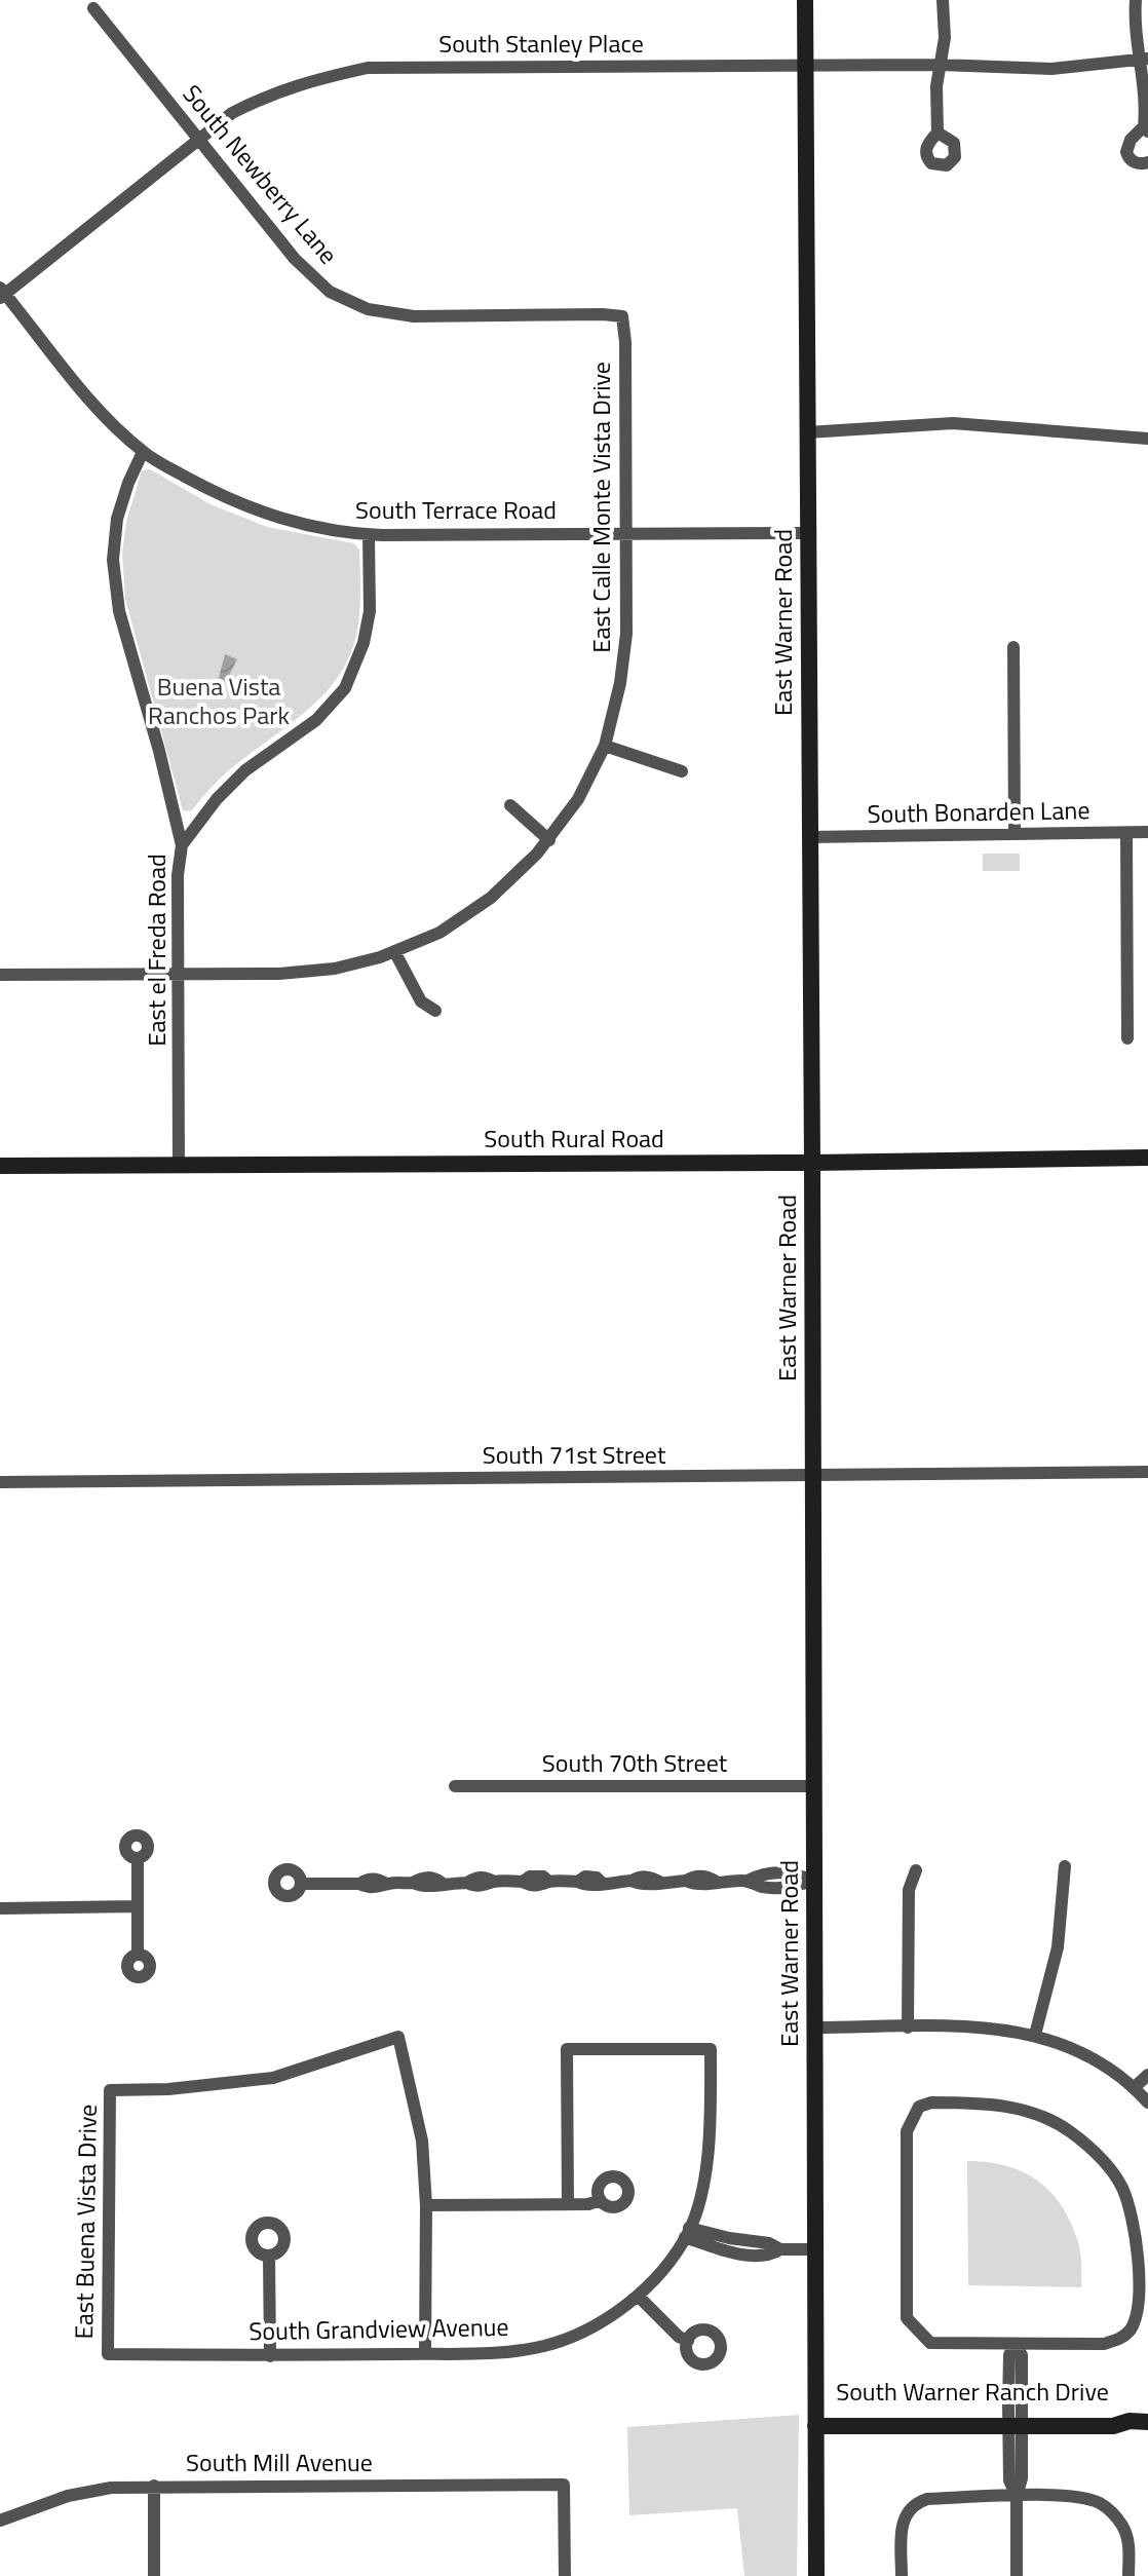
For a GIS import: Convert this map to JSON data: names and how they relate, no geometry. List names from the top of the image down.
{
  "streets": {
    "main road": ["East Warner Road", "South Rural Road", "South Warner Ranch Drive"],
    "street": [
      "South Stanley Place",
      "South Newberry Lane",
      "East Calle Monte Vista Drive",
      "South Terrace Road",
      "South Bonarden Lane",
      "East el Freda Road",
      "South 71st Street",
      "South 70th Street",
      "East Buena Vista Drive",
      "South Grandview Avenue",
      "South Mill Avenue"
    ]
  },
  "crossings": [
    ["South Stanley Place", "South Newberry Lane"],
    ["South Stanley Place", "South Terrace Road"],
    ["South Stanley Place", "East Warner Road"],
    ["South Newberry Lane", "East Calle Monte Vista Drive"],
    ["East Calle Monte Vista Drive", "South Terrace Road"],
    ["East Calle Monte Vista Drive", "East el Freda Road"],
    ["South Terrace Road", "East Warner Road"],
    ["South Terrace Road", "East el Freda Road"],
    ["East Warner Road", "South Bonarden Lane"],
    ["East Warner Road", "South Rural Road"],
    ["East Warner Road", "South 71st Street"],
    ["East Warner Road", "South 70th Street"],
    ["East Warner Road", "South Warner Ranch Drive"],
    ["East el Freda Road", "South Rural Road"],
    ["East Buena Vista Drive", "South Grandview Avenue"]
  ],
  "parks": ["Buena Vista Ranchos Park"]
}
